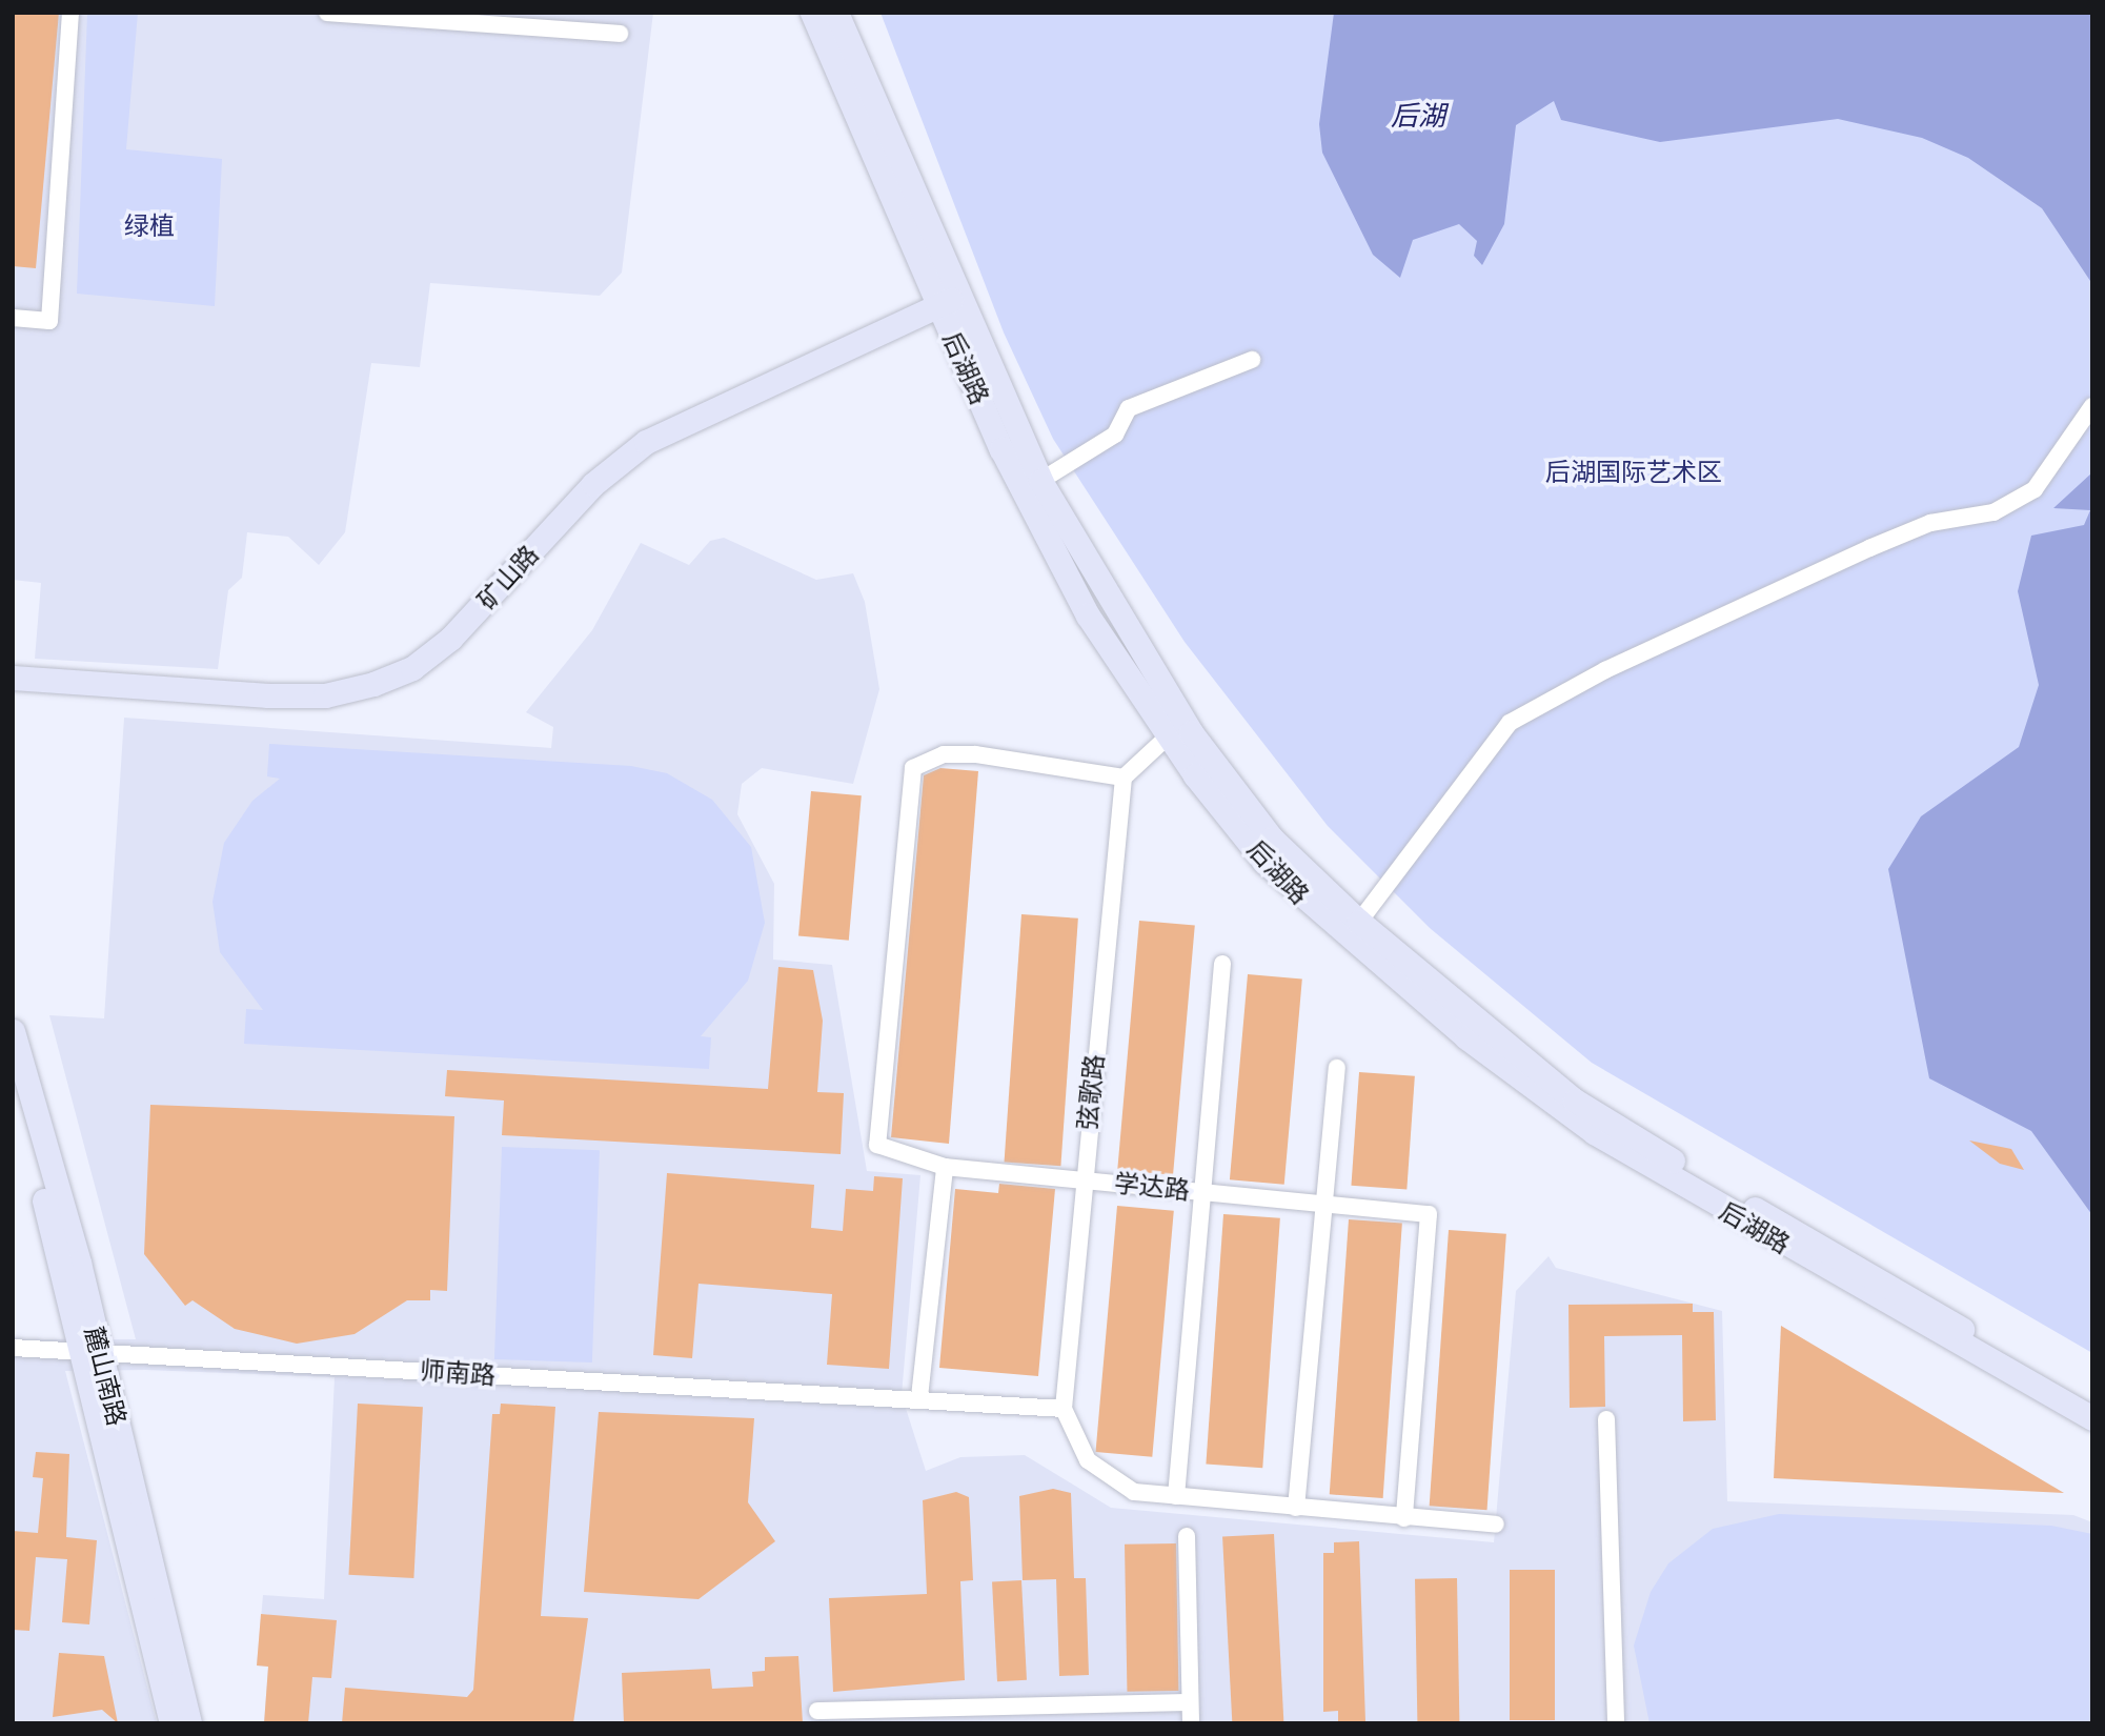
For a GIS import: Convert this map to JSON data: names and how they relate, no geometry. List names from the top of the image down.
{
  "streets": {
    "main road": ["后湖路", "矿山路", "麓山南路"],
    "street": ["弦歌路", "学达路", "师南路"]
  },
  "crossings": [
    ["后湖路", "矿山路"],
    ["弦歌路", "学达路"],
    ["弦歌路", "师南路"],
    ["师南路", "麓山南路"]
  ],
  "water": ["后湖"],
  "parks": ["绿植", "后湖国际艺术区"]
}
